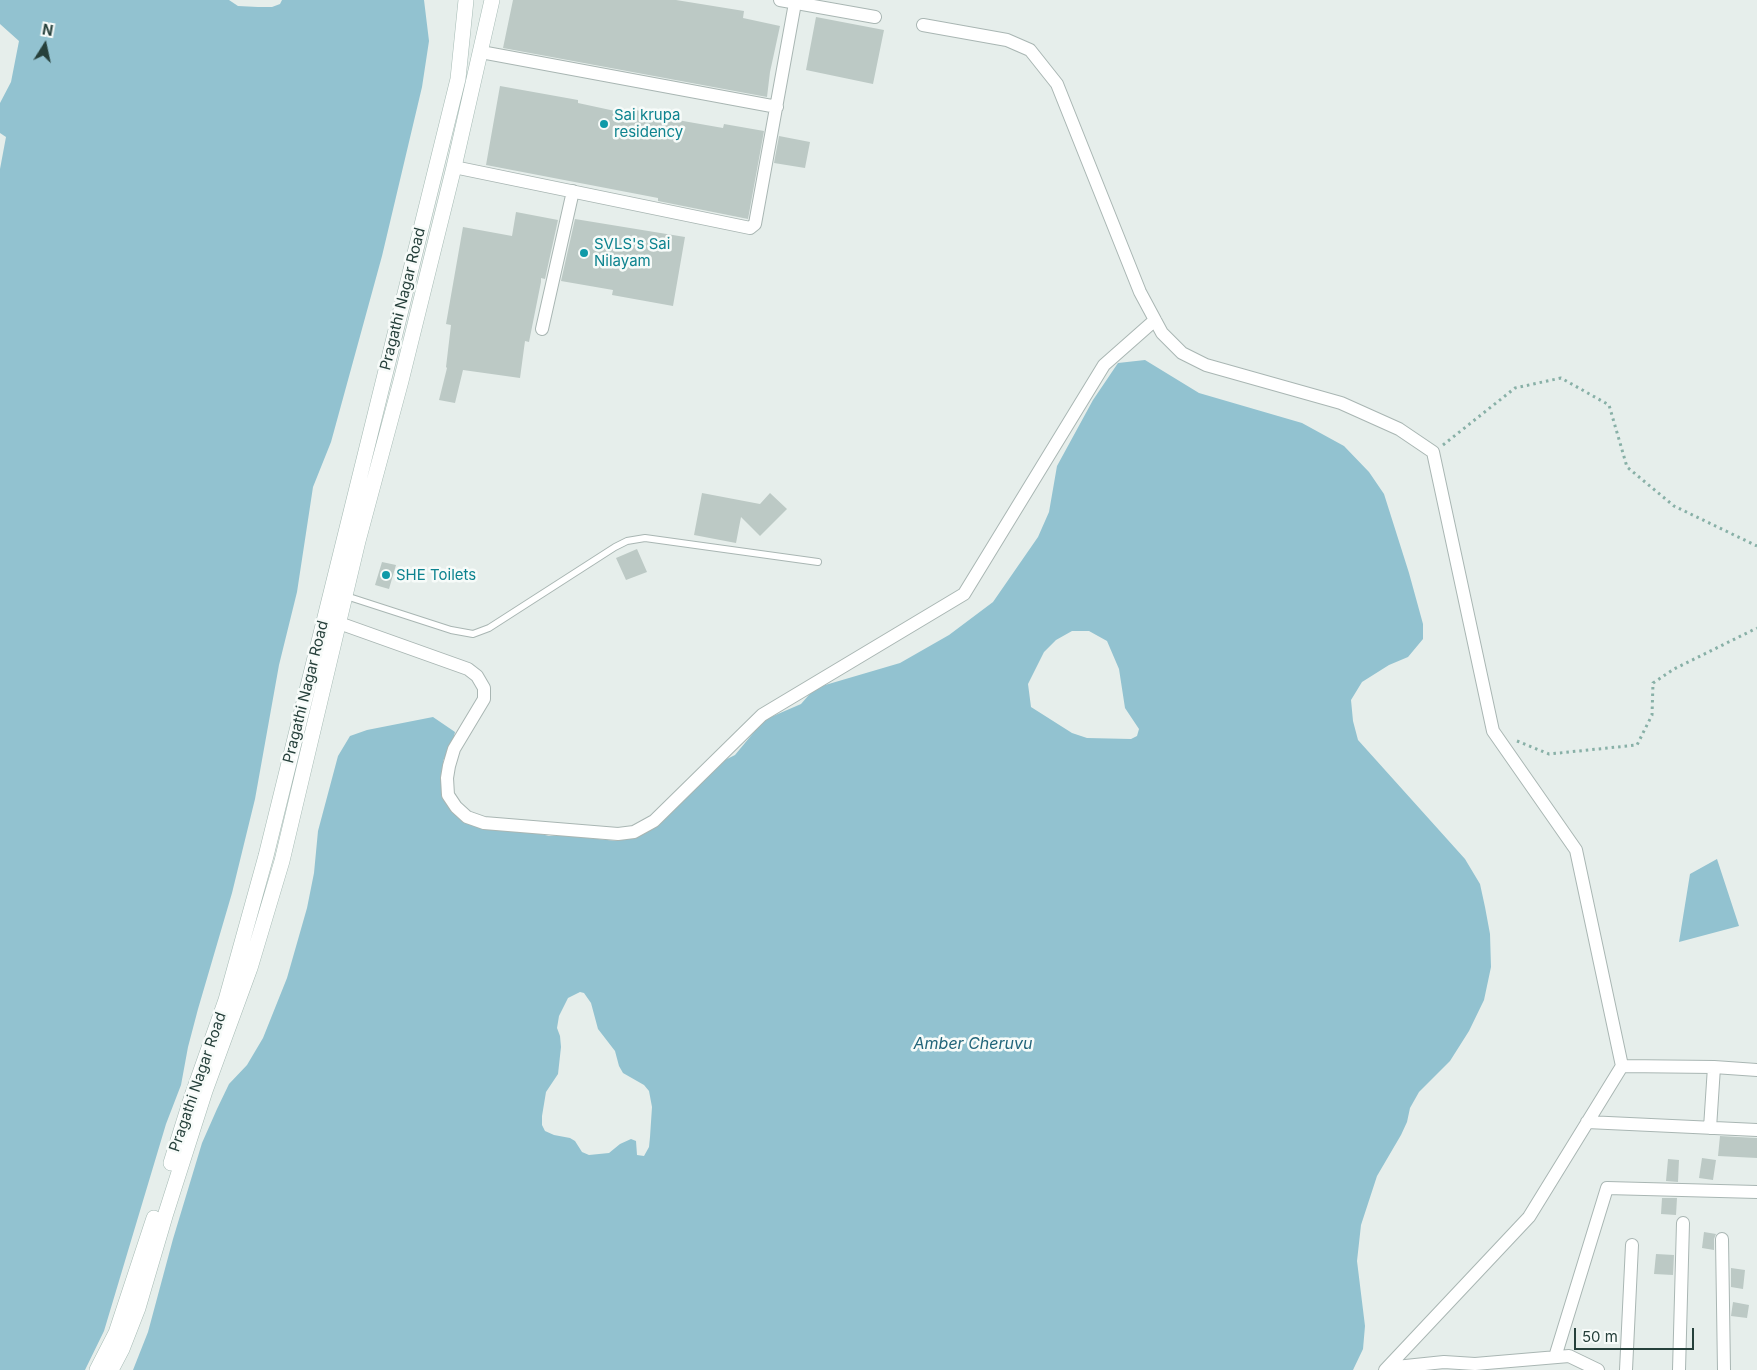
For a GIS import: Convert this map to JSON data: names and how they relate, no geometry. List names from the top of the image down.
{
  "streets": {
    "main road": ["Pragathi Nagar Road"]
  },
  "water": ["Amber Cheruvu"],
  "places": ["Sai krupa residency", "SVLS's Sai Nilayam", "SHE Toilets"],
  "scale_bar": "50 m",
  "north": "top"
}
